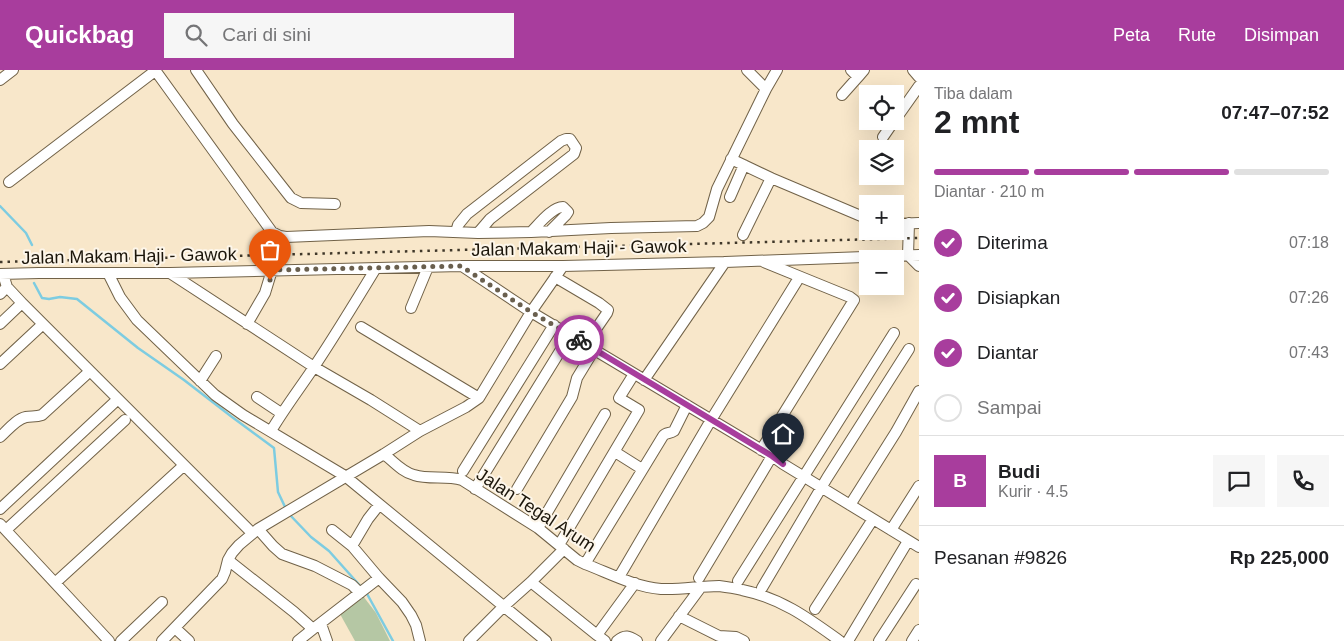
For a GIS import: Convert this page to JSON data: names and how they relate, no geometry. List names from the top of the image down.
{
  "streets": {
    "street": ["Jalan Makam Haji - Gawok", "Jalan Tegal Arum"]
  },
  "page": {
    "header": "Quickbag",
    "search": "Cari di sini",
    "nav": ["Peta", "Rute", "Disimpan"],
    "heading": ["2 mnt", "Tiba dalam", "07:47–07:52"],
    "panel": [
      "Budi",
      "Kurir · 4.5",
      "Pesanan #9826",
      "Rp 225,000"
    ],
    "map_buttons": ["+", "−"],
    "bar": "Diantar · 210 m",
    "list": [
      ["Diterima", "07:18"],
      ["Disiapkan", "07:26"],
      ["Diantar", "07:43"],
      "Sampai"
    ],
    "round": "B"
  }
}
